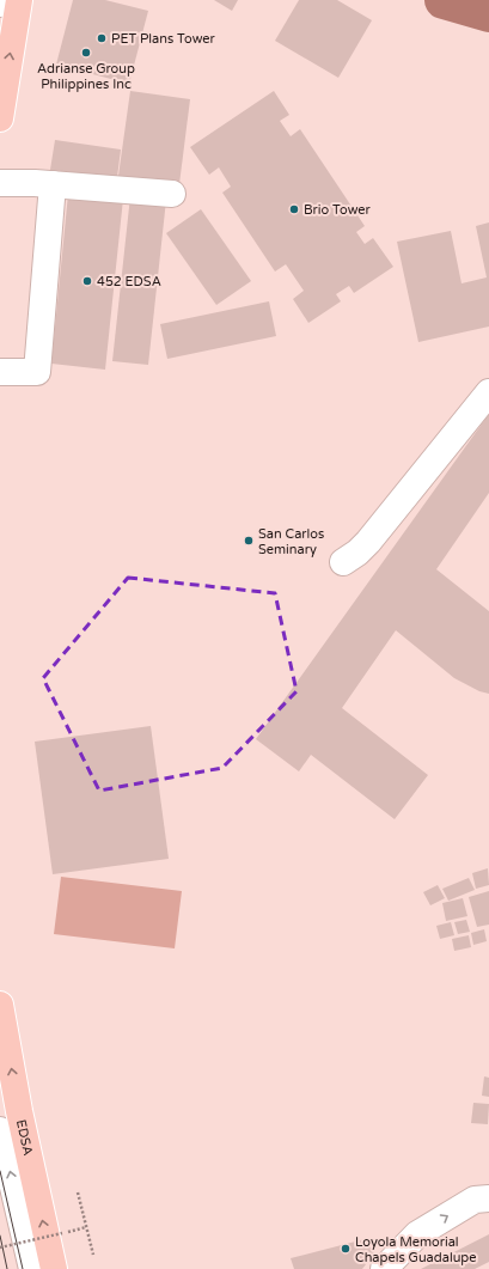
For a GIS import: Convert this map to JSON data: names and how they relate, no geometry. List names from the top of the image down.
{
  "streets": {
    "highway": ["EDSA"]
  },
  "one_way": ["EDSA"],
  "places": [
    "PET Plans Tower",
    "Adrianse Group Philippines Inc",
    "Brio Tower",
    "452 EDSA",
    "San Carlos Seminary",
    "Loyola Memorial Chapels Guadalupe"
  ]
}
